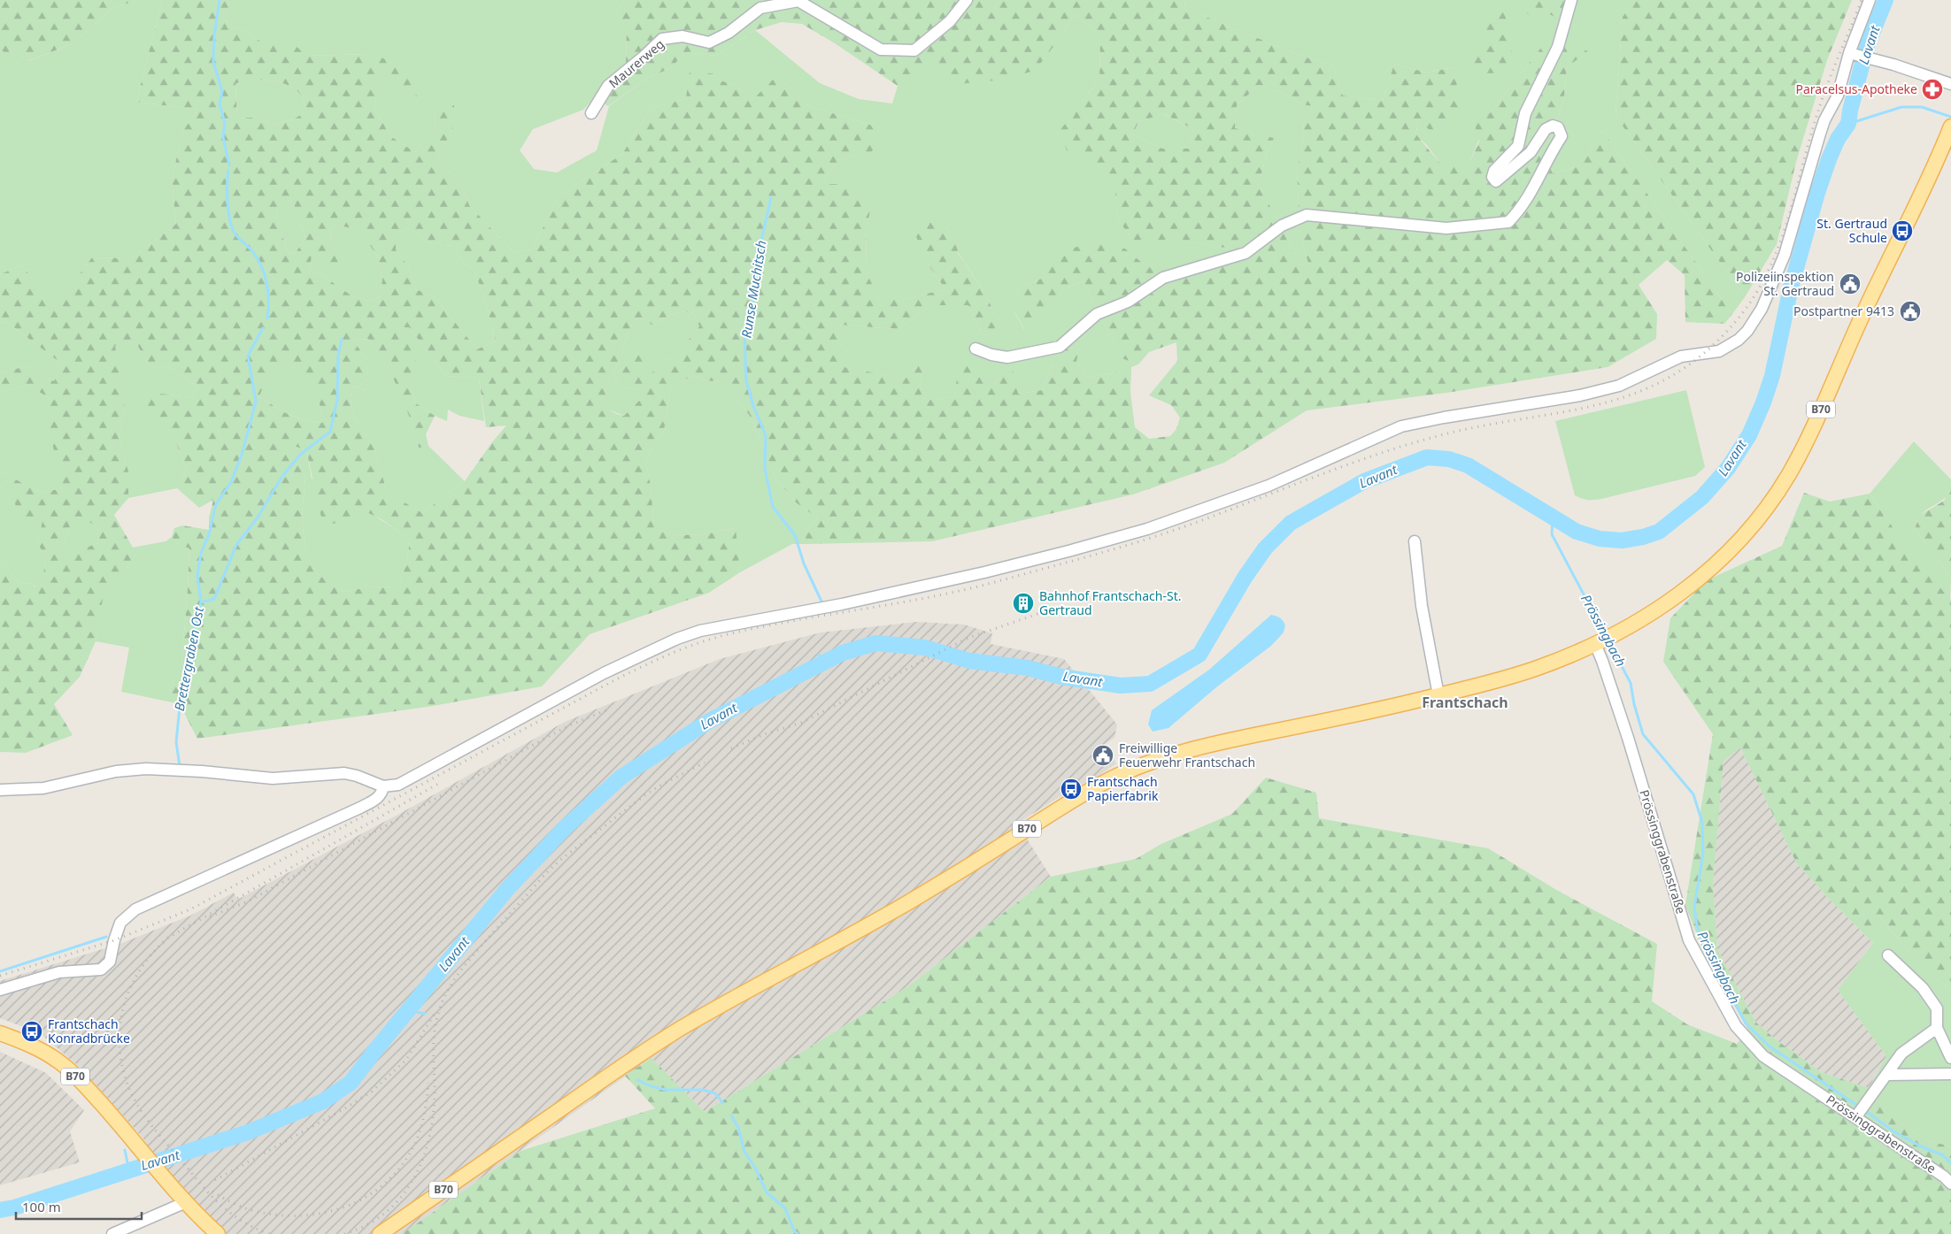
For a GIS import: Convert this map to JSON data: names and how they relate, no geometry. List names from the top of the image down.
{
  "streets": {
    "main road": ["B70"],
    "street": ["Maurerweg", "Prössinggrabenstraße"]
  },
  "crossings": [
    ["B70", "Prössinggrabenstraße"]
  ],
  "districts": ["Frantschach"],
  "water": [
    "Lavant",
    "Runse Muchitsch",
    "Prössingbach",
    "Brettergraben Ost"
  ],
  "places": {
    "pharmacy": ["Paracelsus-Apotheke"],
    "bus stop": ["St. Gertraud Schule", "Frantschach Papierfabrik", "Frantschach Konradbrücke"],
    "public building": ["Polizeiinspektion St. Gertraud", "Postpartner 9413", "Freiwillige Feuerwehr Frantschach"],
    "building": ["Bahnhof Frantschach-St. Gertraud"]
  },
  "scale_bar": "100 m"
}
